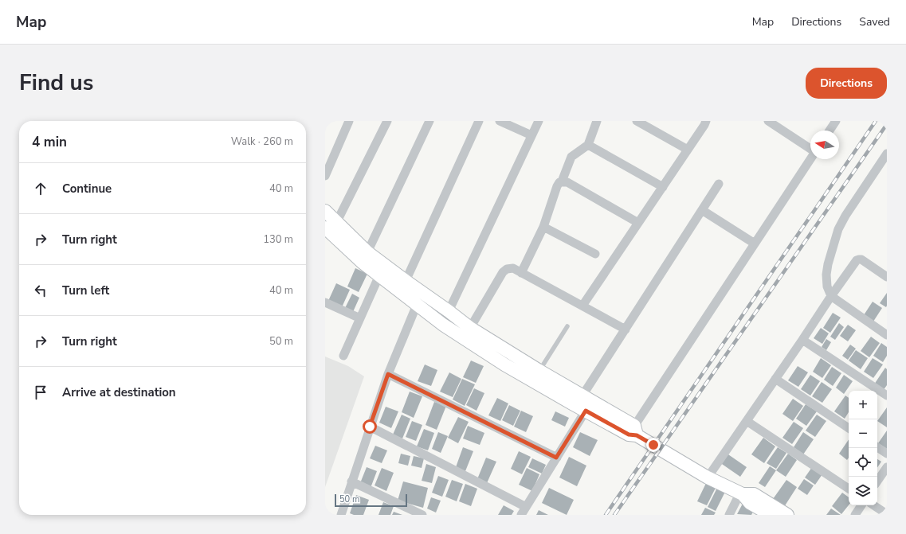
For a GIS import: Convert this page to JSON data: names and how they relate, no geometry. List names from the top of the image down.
{
  "scale_bar": "50 m",
  "north": "left",
  "page": {
    "header": "Map",
    "nav": ["Map", "Directions", "Saved"],
    "title": "Find us",
    "buttons": "Directions",
    "heading": ["4 min", "Walk · 260 m"],
    "list": [
      ["Continue", "40 m"],
      ["Turn right", "130 m"],
      ["Turn left", "40 m"],
      ["Turn right", "50 m"],
      "Arrive at destination"
    ],
    "map_buttons": ["+", "−"],
    "scale": "50 m"
  }
}
